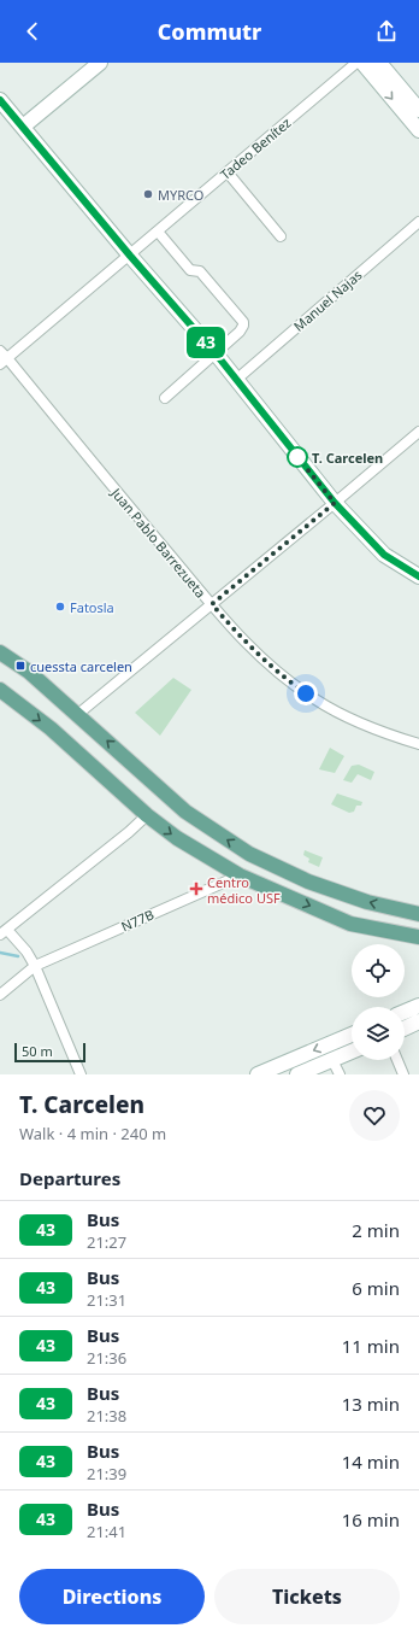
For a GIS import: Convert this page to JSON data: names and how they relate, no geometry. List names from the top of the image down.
{
  "streets": {
    "street": [
      "Tadeo Benítez",
      "Manuel Najas",
      "Juan Pablo Barrezueta",
      "N77B"
    ]
  },
  "crossings": [
    ["Tadeo Benítez", "Juan Pablo Barrezueta"]
  ],
  "places": {
    "other": ["MYRCO", "T. Carcelen", "Fatosla"],
    "transit": ["cuessta carcelen"],
    "health": ["Centro médico USF"]
  },
  "lines": ["bus line 43"],
  "scale_bar": "50 m",
  "page": {
    "header": "Commutr",
    "on_map": "43",
    "scale": "50 m",
    "heading": [
      ["T. Carcelen", "Walk · 4 min · 240 m"],
      "Departures"
    ],
    "list": [
      {
        "mark": "43",
        "name": "Bus",
        "note": "21:27",
        "value": "2 min"
      },
      {
        "mark": "43",
        "name": "Bus",
        "note": "21:31",
        "value": "6 min"
      },
      {
        "mark": "43",
        "name": "Bus",
        "note": "21:36",
        "value": "11 min"
      },
      {
        "mark": "43",
        "name": "Bus",
        "note": "21:38",
        "value": "13 min"
      },
      {
        "mark": "43",
        "name": "Bus",
        "note": "21:39",
        "value": "14 min"
      },
      {
        "mark": "43",
        "name": "Bus",
        "note": "21:41",
        "value": "16 min"
      }
    ],
    "buttons": ["Directions", "Tickets"]
  }
}
